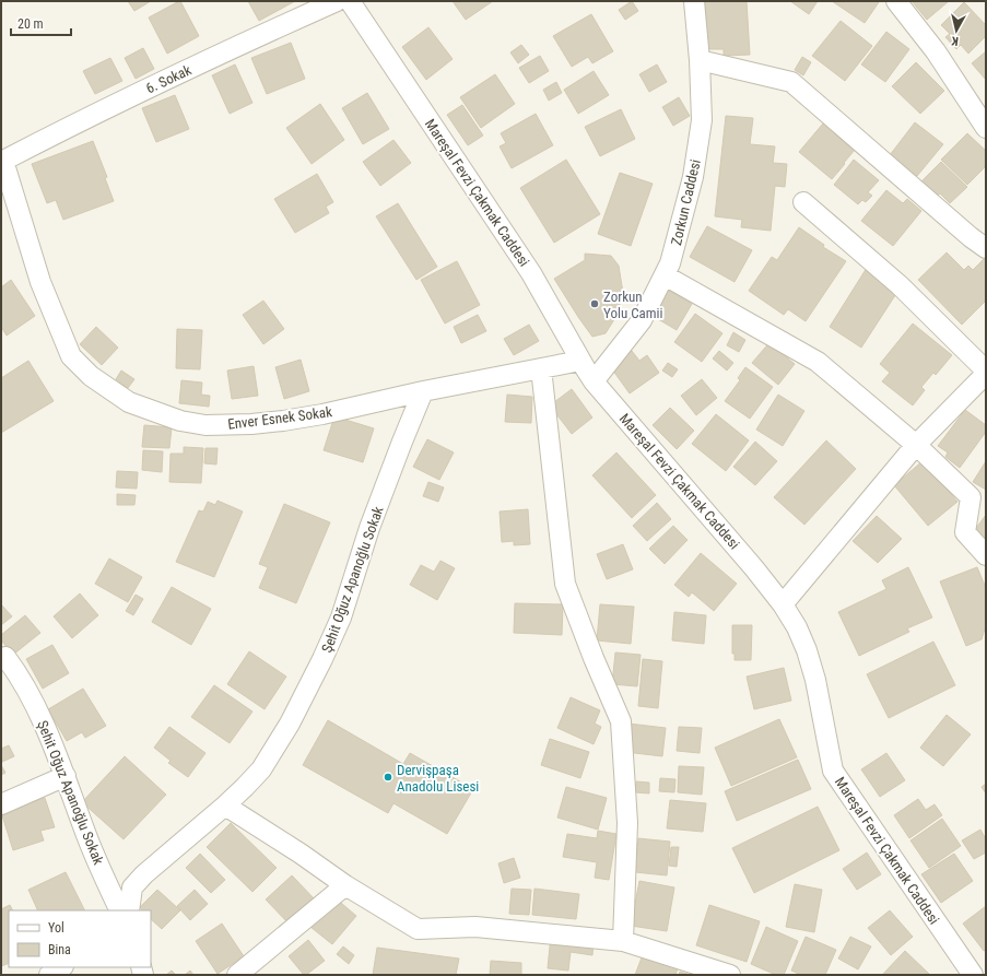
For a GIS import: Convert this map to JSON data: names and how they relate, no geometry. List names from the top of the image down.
{
  "streets": {
    "street": [
      "6. Sokak",
      "Mareşal Fevzi Çakmak Caddesi",
      "Zorkun Caddesi",
      "Enver Esnek Sokak",
      "Şehit Oğuz Apanoğlu Sokak"
    ]
  },
  "crossings": [
    ["6. Sokak", "Enver Esnek Sokak"],
    ["Mareşal Fevzi Çakmak Caddesi", "Zorkun Caddesi"],
    ["Mareşal Fevzi Çakmak Caddesi", "Enver Esnek Sokak"],
    ["Enver Esnek Sokak", "Şehit Oğuz Apanoğlu Sokak"]
  ],
  "places": ["Zorkun Yolu Camii", "Dervişpaşa Anadolu Lisesi"],
  "legend": ["Yol", "Bina"],
  "scale_bar": "20 m",
  "north": "bottom"
}
